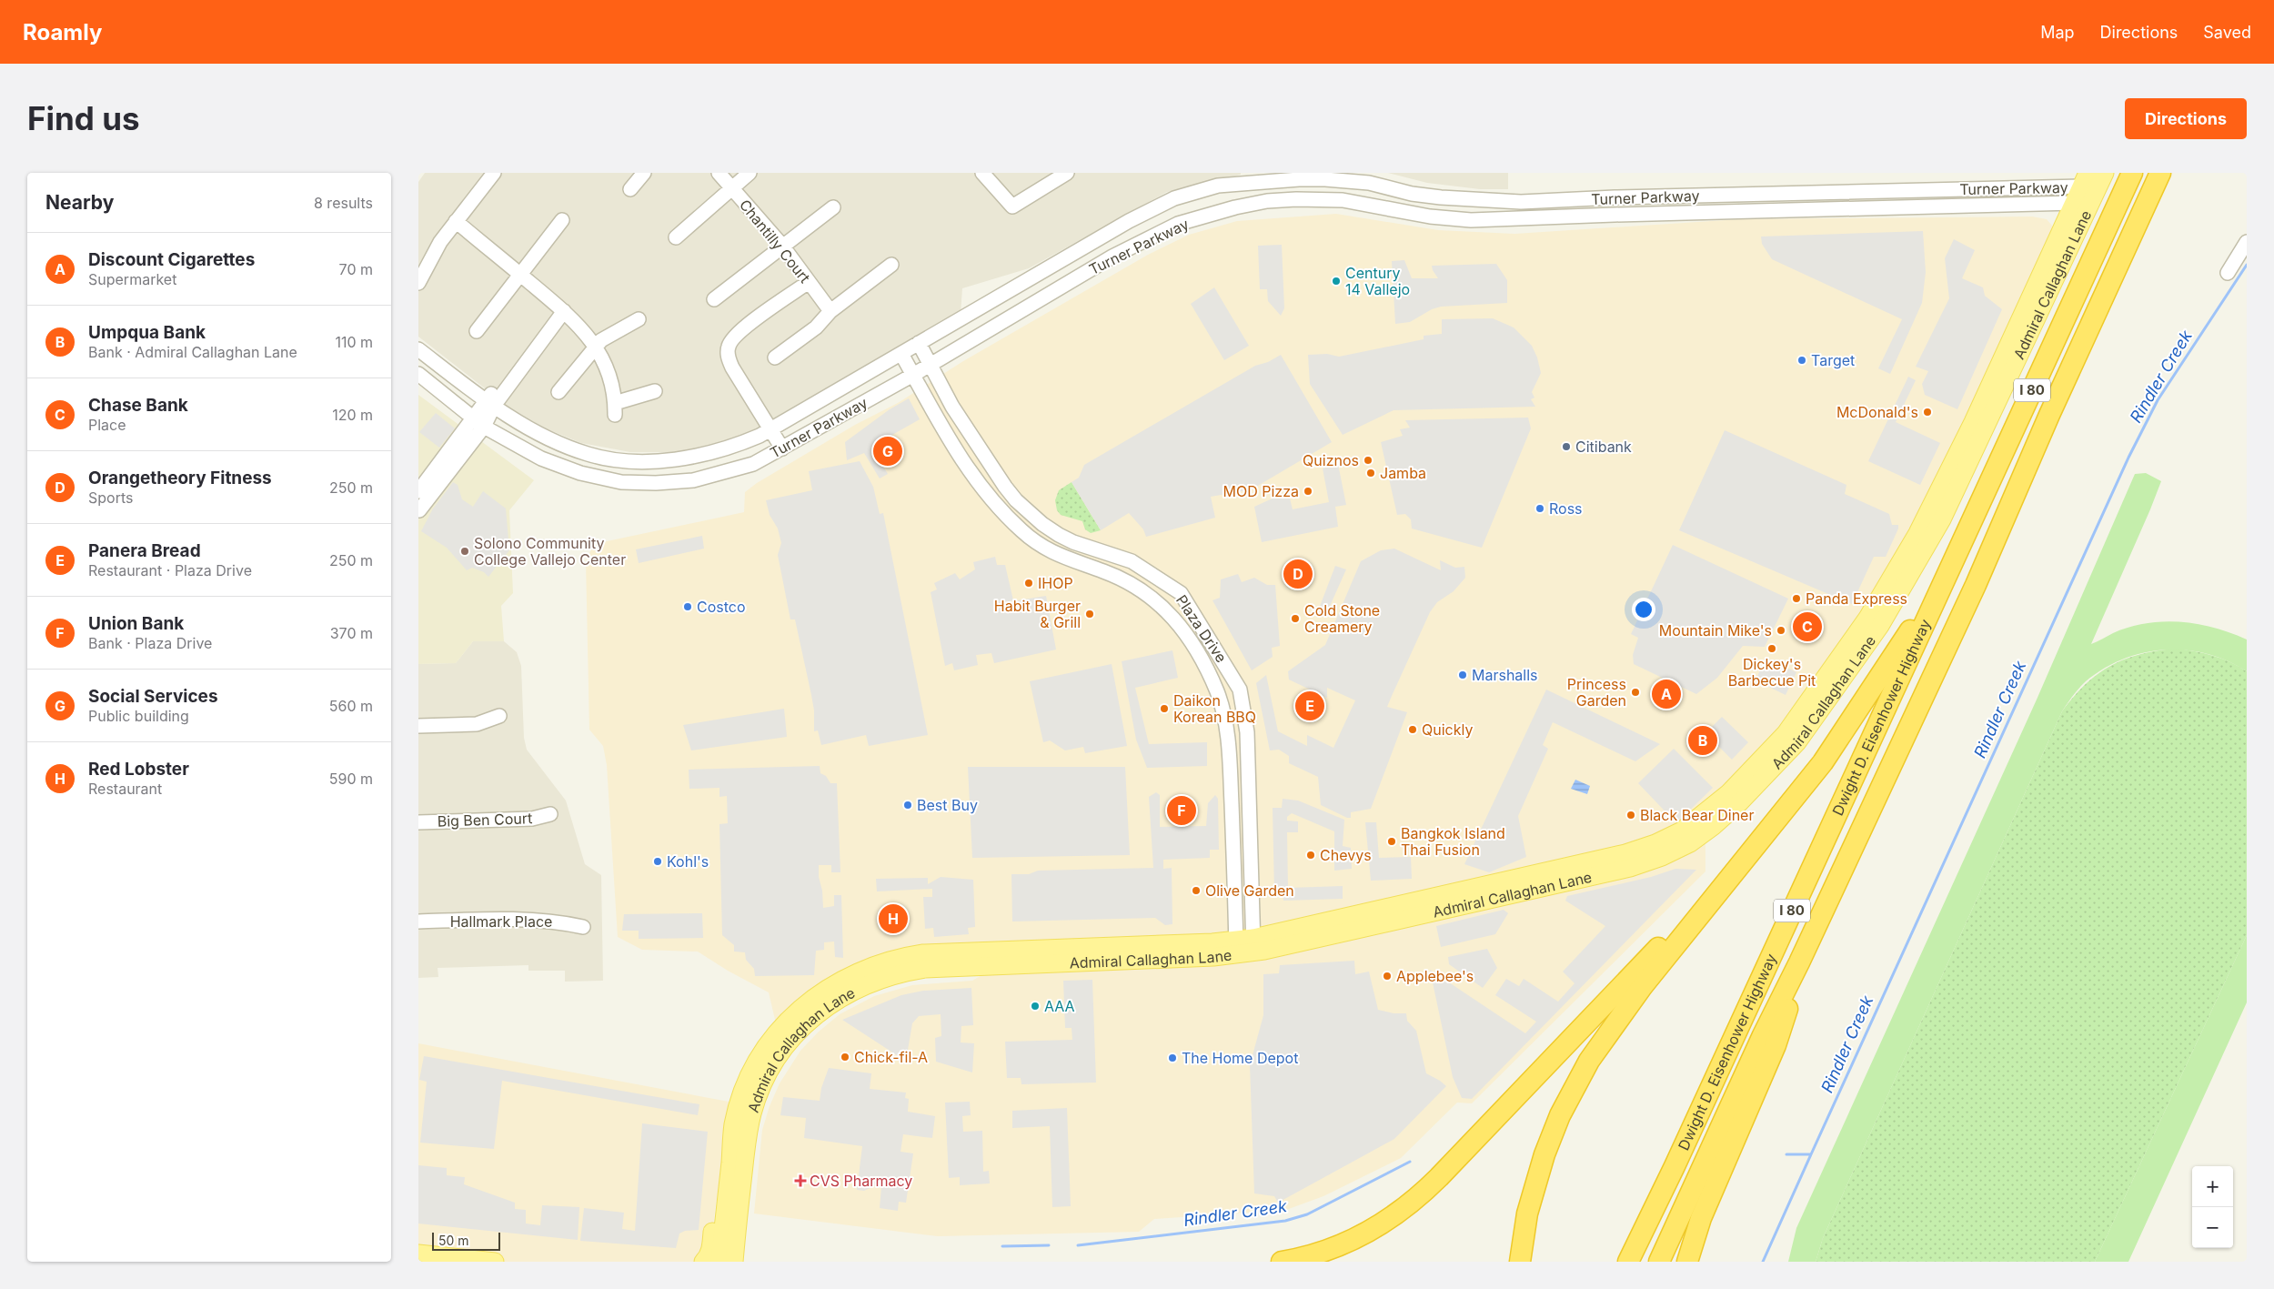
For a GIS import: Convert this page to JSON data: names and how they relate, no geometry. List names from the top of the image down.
{
  "streets": {
    "highway": ["I 80", "Dwight D. Eisenhower Highway"],
    "main road": ["Admiral Callaghan Lane"],
    "street": [
      "Turner Parkway",
      "Chantilly Court",
      "Plaza Drive",
      "Big Ben Court",
      "Hallmark Place"
    ]
  },
  "crossings": [
    ["Turner Parkway", "Admiral Callaghan Lane"],
    ["Turner Parkway", "Plaza Drive"],
    ["Admiral Callaghan Lane", "Plaza Drive"]
  ],
  "water": ["Rindler Creek"],
  "places": {
    "other": [
      "Century 14 Vallejo",
      "Target",
      "McDonald's",
      "Citibank",
      "Quiznos",
      "Jamba",
      "MOD Pizza",
      "Ross",
      "Solono Community College Vallejo Center",
      "IHOP",
      "Panda Express",
      "Costco",
      "Habit Burger & Grill",
      "Cold Stone Creamery",
      "Mountain Mike's",
      "Dickey's Barbecue Pit",
      "Marshalls",
      "Princess Garden",
      "Daikon Korean BBQ",
      "Quickly",
      "Best Buy",
      "Black Bear Diner",
      "Bangkok Island Thai Fusion",
      "Chevys",
      "Kohl's",
      "Olive Garden",
      "Applebee's",
      "AAA",
      "Chick-fil-A",
      "The Home Depot"
    ],
    "health": ["CVS Pharmacy"]
  },
  "scale_bar": "50 m",
  "page": {
    "header": "Roamly",
    "nav": ["Map", "Directions", "Saved"],
    "buttons": "Directions",
    "title": "Find us",
    "heading": ["Nearby", "8 results"],
    "list": [
      {
        "mark": "A",
        "name": "Discount Cigarettes",
        "note": "Supermarket",
        "value": "70 m"
      },
      {
        "mark": "B",
        "name": "Umpqua Bank",
        "note": "Bank · Admiral Callaghan Lane",
        "value": "110 m"
      },
      {
        "mark": "C",
        "name": "Chase Bank",
        "note": "Place",
        "value": "120 m"
      },
      {
        "mark": "D",
        "name": "Orangetheory Fitness",
        "note": "Sports",
        "value": "250 m"
      },
      {
        "mark": "E",
        "name": "Panera Bread",
        "note": "Restaurant · Plaza Drive",
        "value": "250 m"
      },
      {
        "mark": "F",
        "name": "Union Bank",
        "note": "Bank · Plaza Drive",
        "value": "370 m"
      },
      {
        "mark": "G",
        "name": "Social Services",
        "note": "Public building",
        "value": "560 m"
      },
      {
        "mark": "H",
        "name": "Red Lobster",
        "note": "Restaurant",
        "value": "590 m"
      }
    ],
    "pins": [
      "G",
      "D",
      "C",
      "A",
      "E",
      "B",
      "F",
      "H"
    ],
    "map_buttons": ["+", "−"],
    "scale": "50 m"
  }
}
